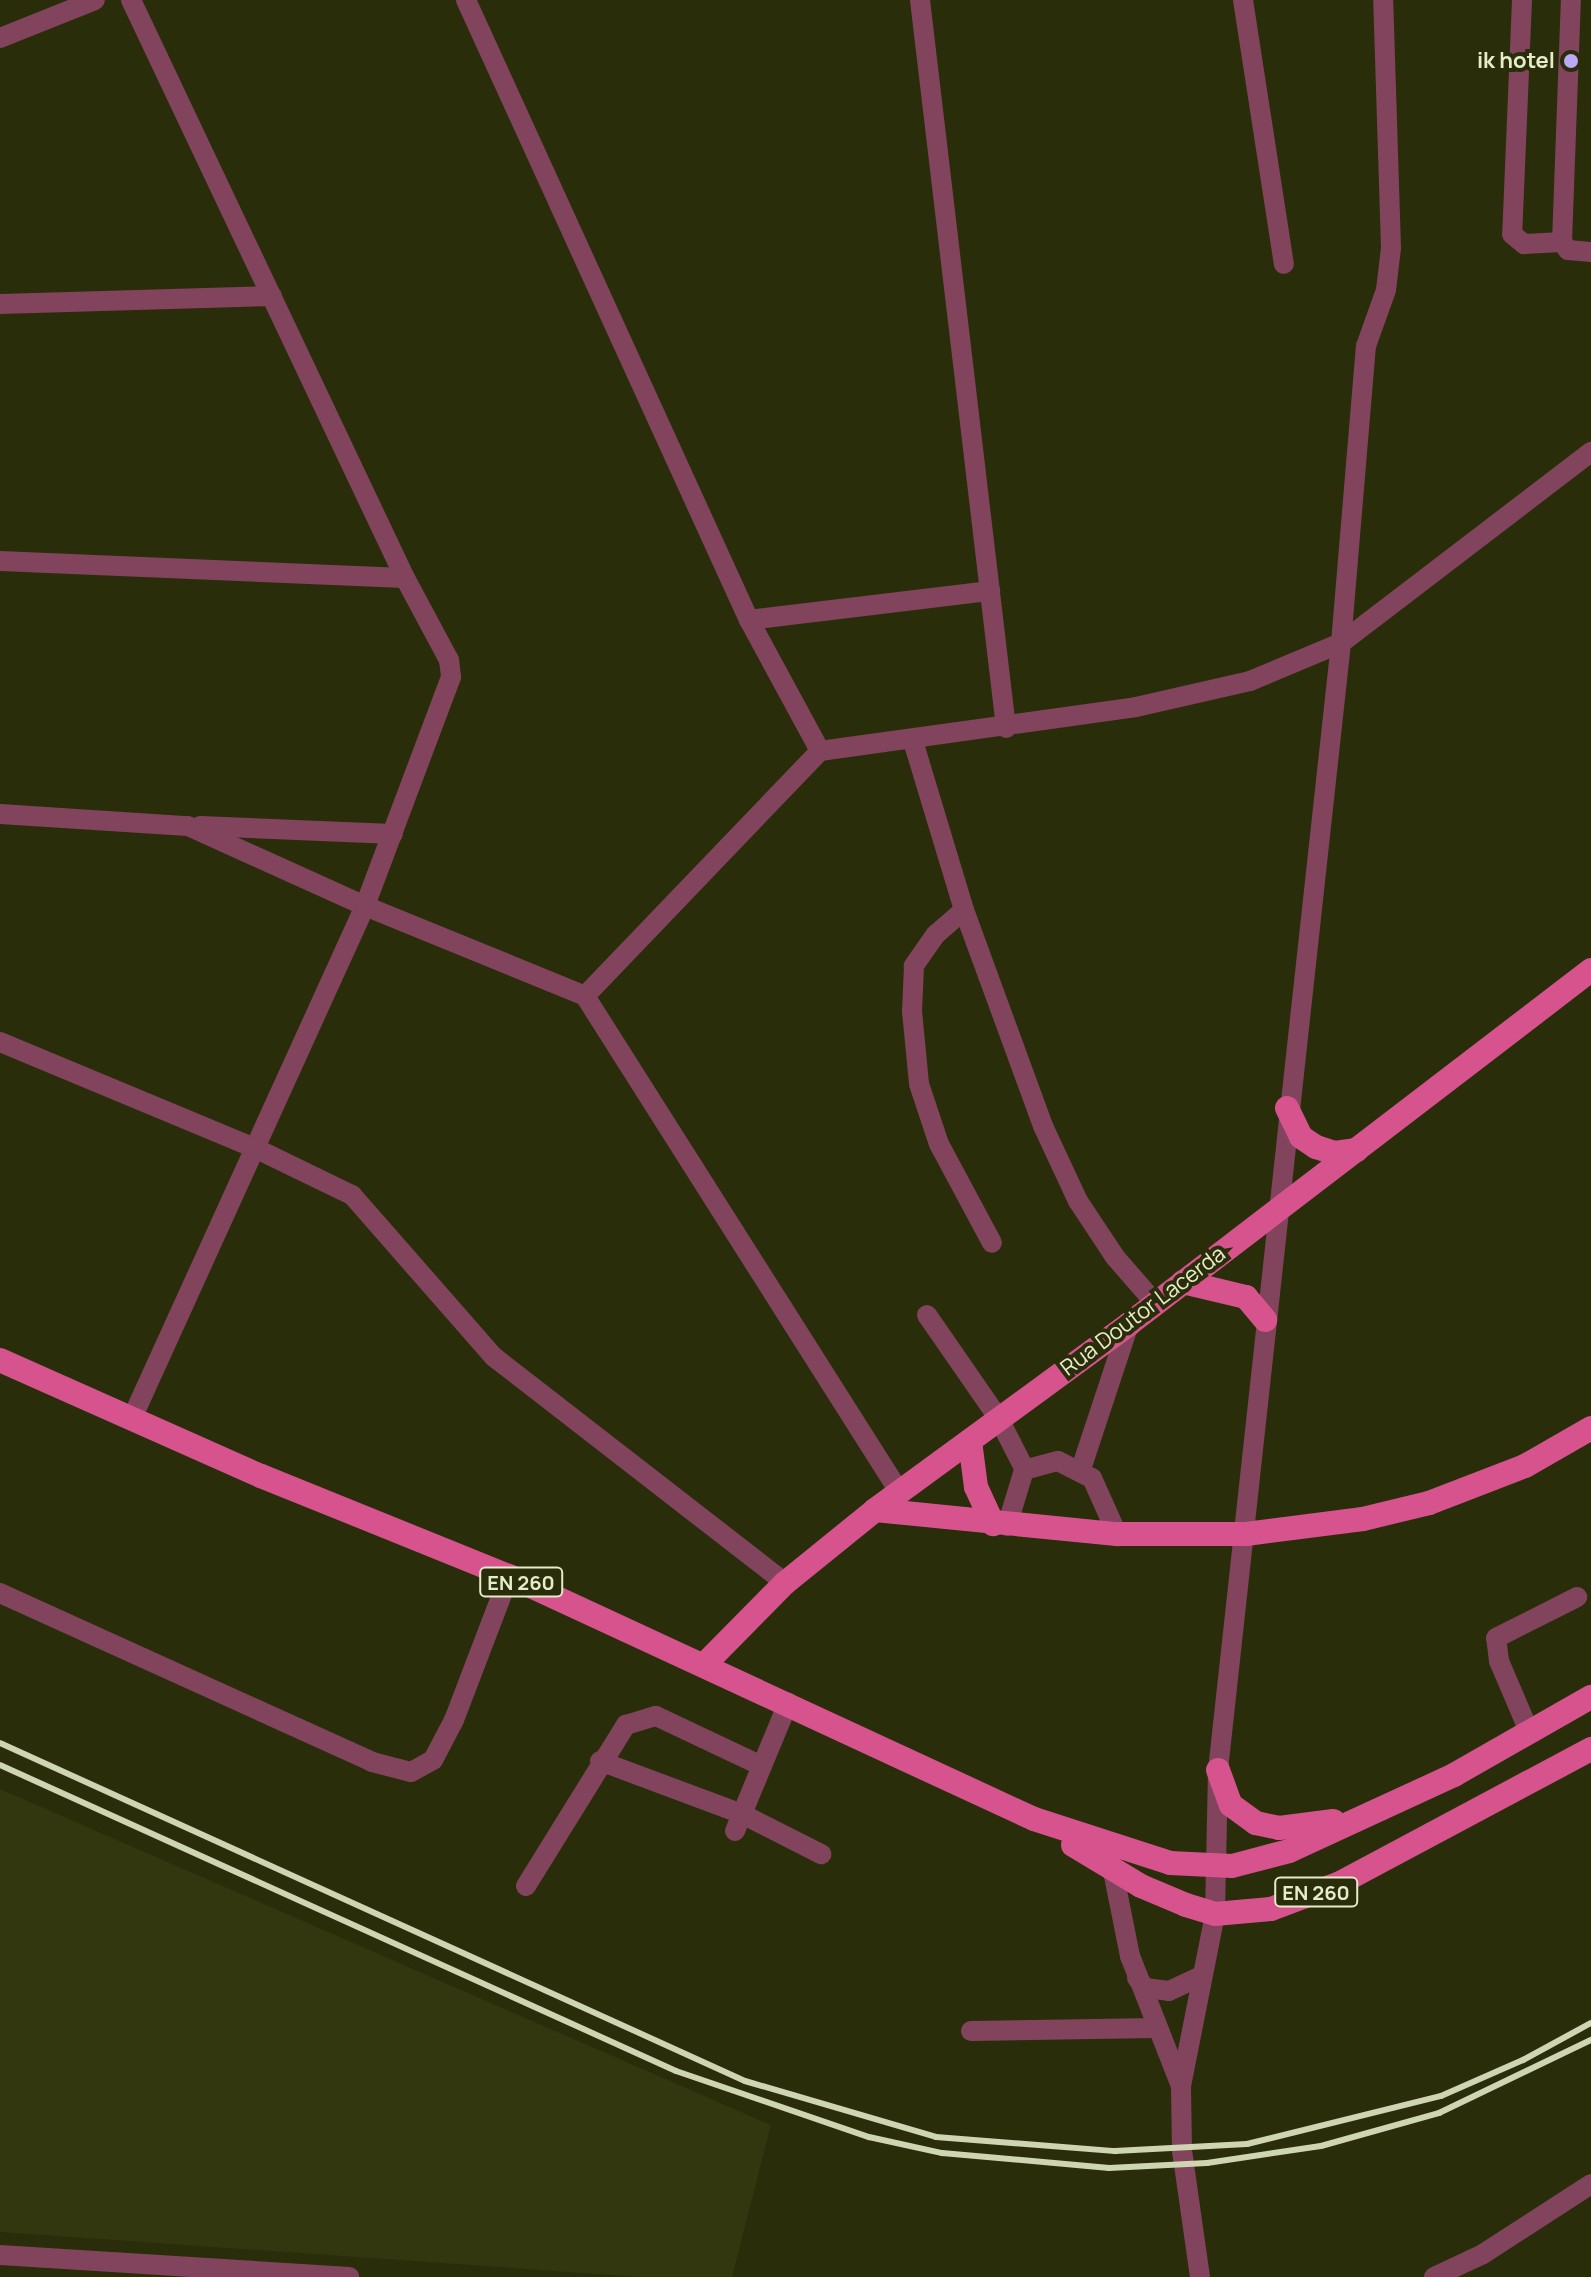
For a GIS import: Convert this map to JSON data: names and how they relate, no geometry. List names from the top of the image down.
{
  "streets": {
    "main road": ["Rua Doutor Lacerda", "EN 260"]
  },
  "crossings": [
    ["Rua Doutor Lacerda", "EN 260"]
  ],
  "places": ["ik hotel"]
}
